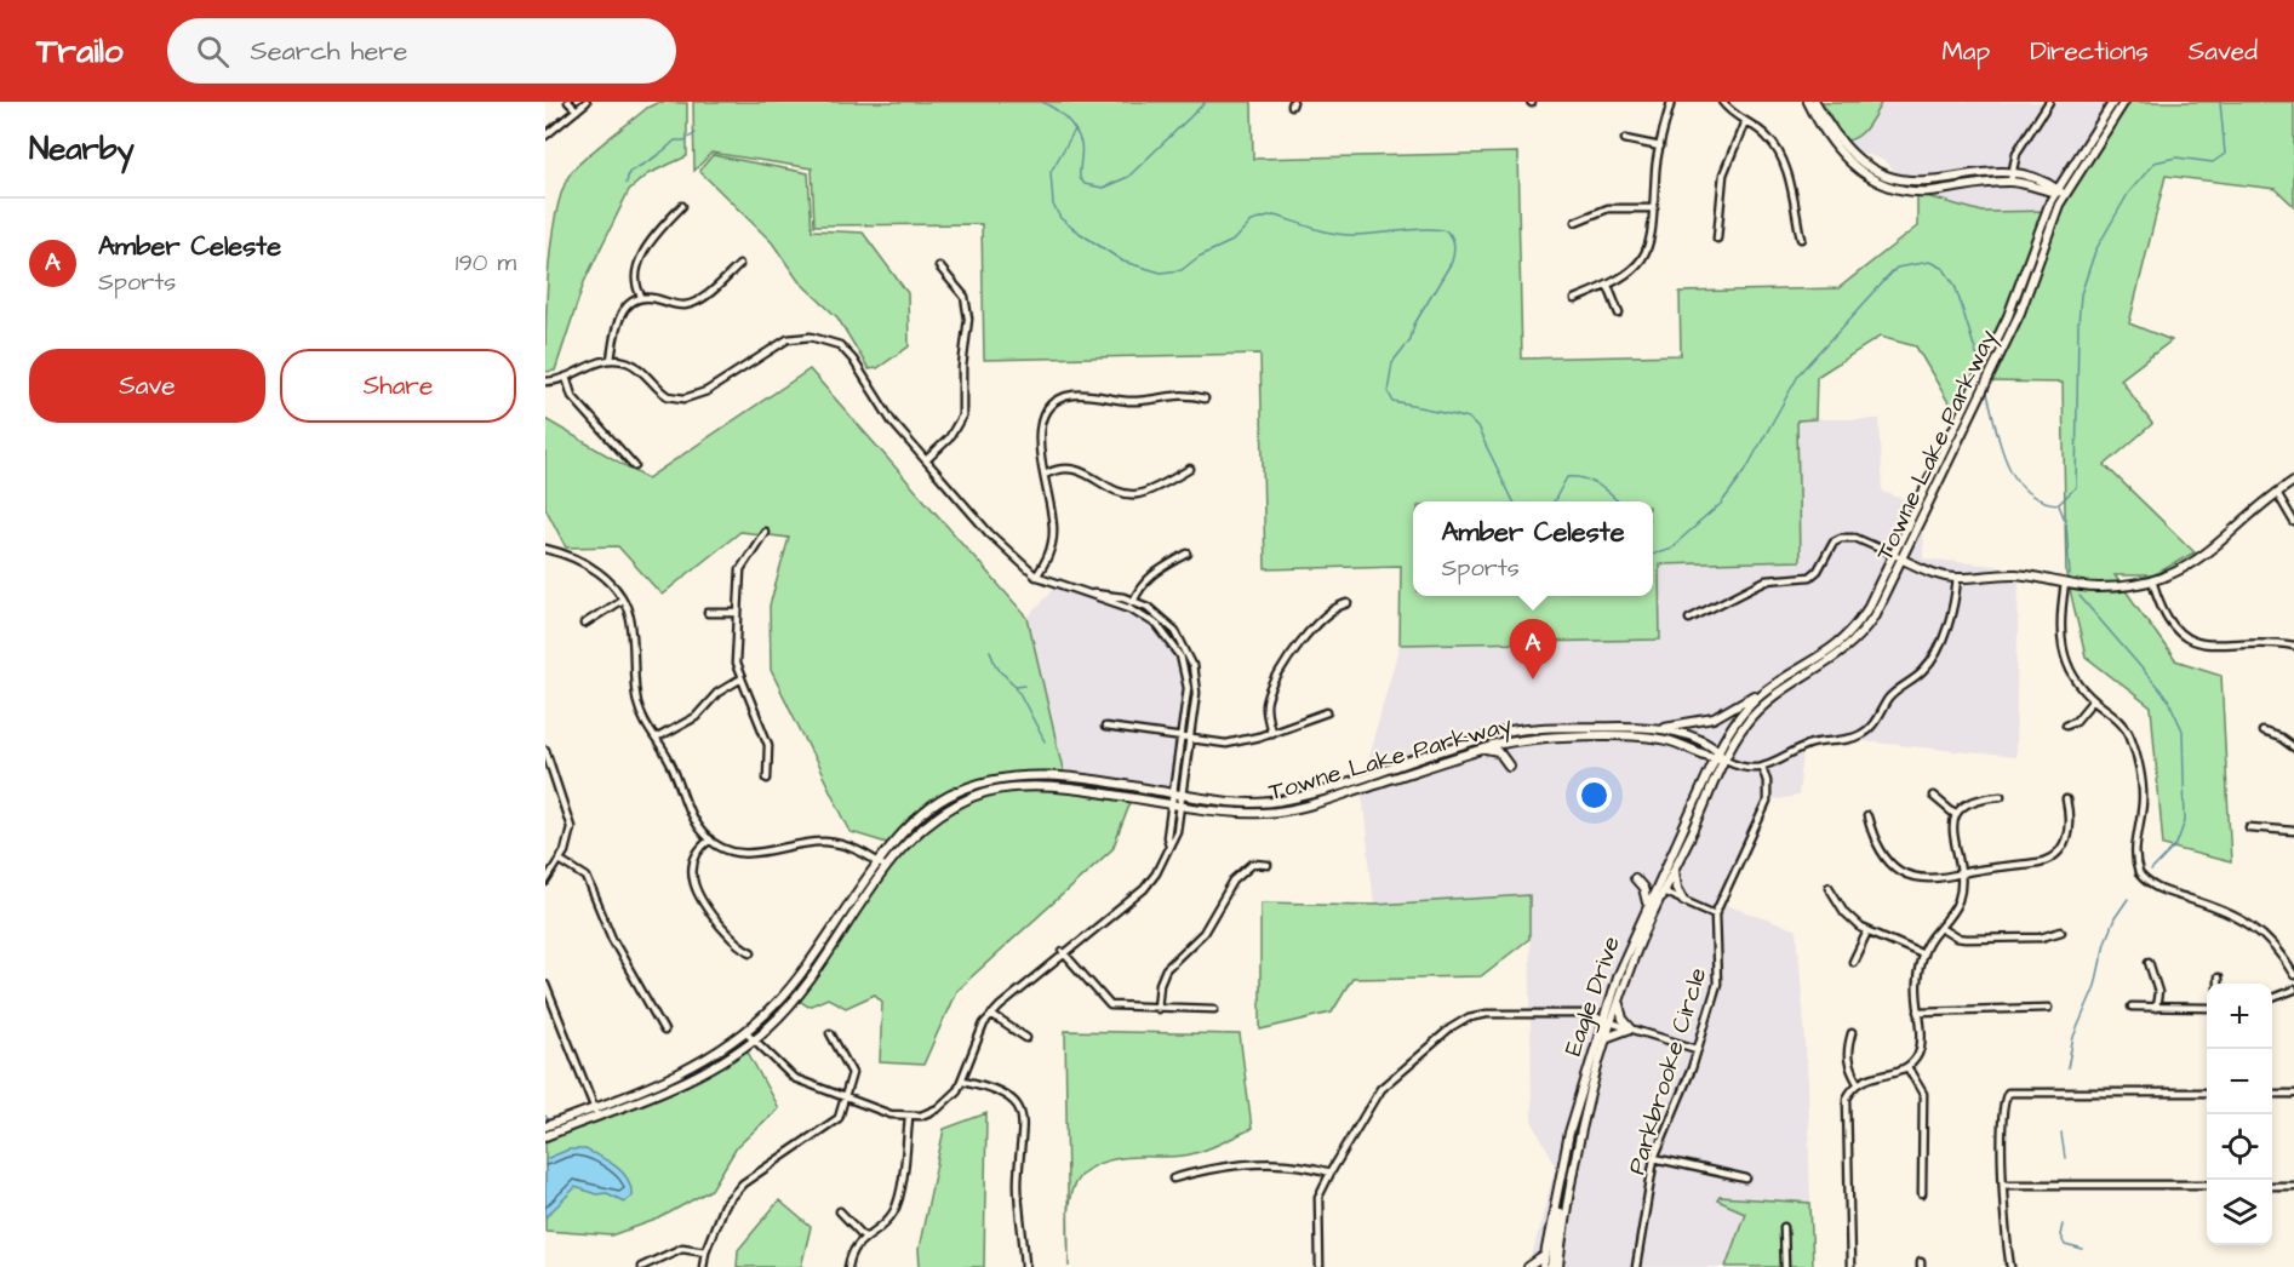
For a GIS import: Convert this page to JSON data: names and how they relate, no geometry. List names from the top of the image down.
{
  "streets": {
    "main road": ["Towne Lake Parkway", "Eagle Drive"],
    "street": ["Parkbrooke Circle"]
  },
  "crossings": [
    ["Towne Lake Parkway", "Eagle Drive"]
  ],
  "page": {
    "header": "Trailo",
    "search": "Search here",
    "nav": ["Map", "Directions", "Saved"],
    "heading": "Nearby",
    "list": [
      {
        "mark": "A",
        "name": "Amber Celeste",
        "note": "Sports",
        "value": "190 m"
      }
    ],
    "buttons": ["Save", "Share"],
    "popup": ["Amber Celeste", "Sports"],
    "pins": "A",
    "map_buttons": ["+", "−"]
  }
}
